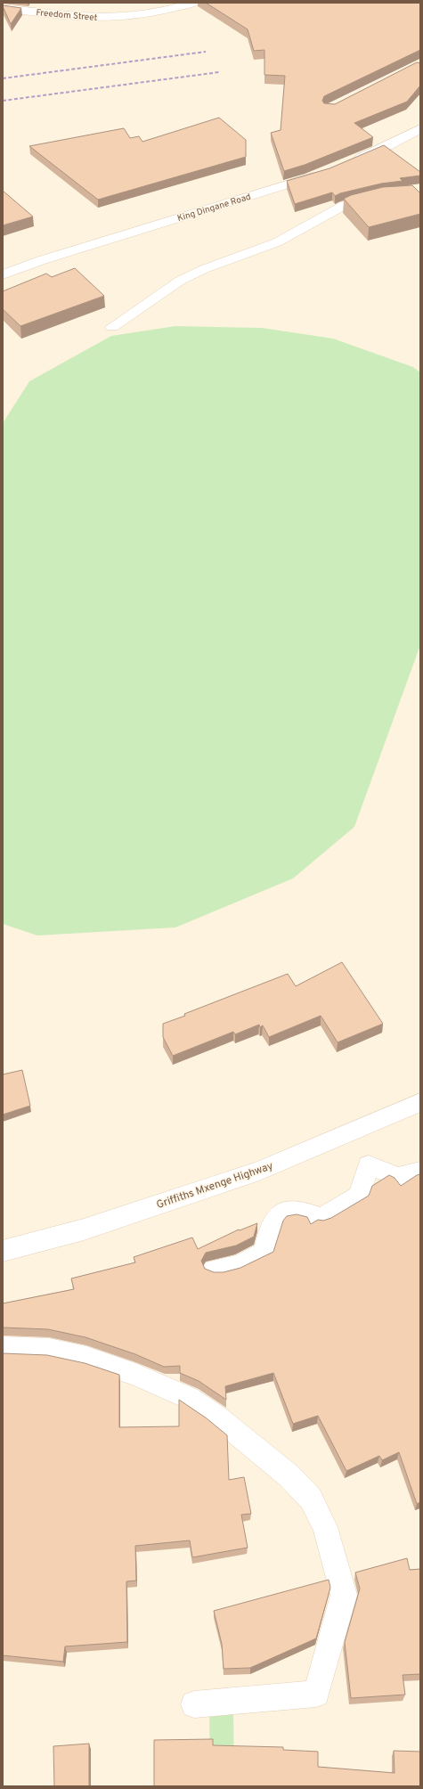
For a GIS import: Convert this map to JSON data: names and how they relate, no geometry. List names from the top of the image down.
{
  "streets": {
    "street": ["Freedom Street", "King Dingane Road", "Griffiths Mxenge Highway"]
  }
}
